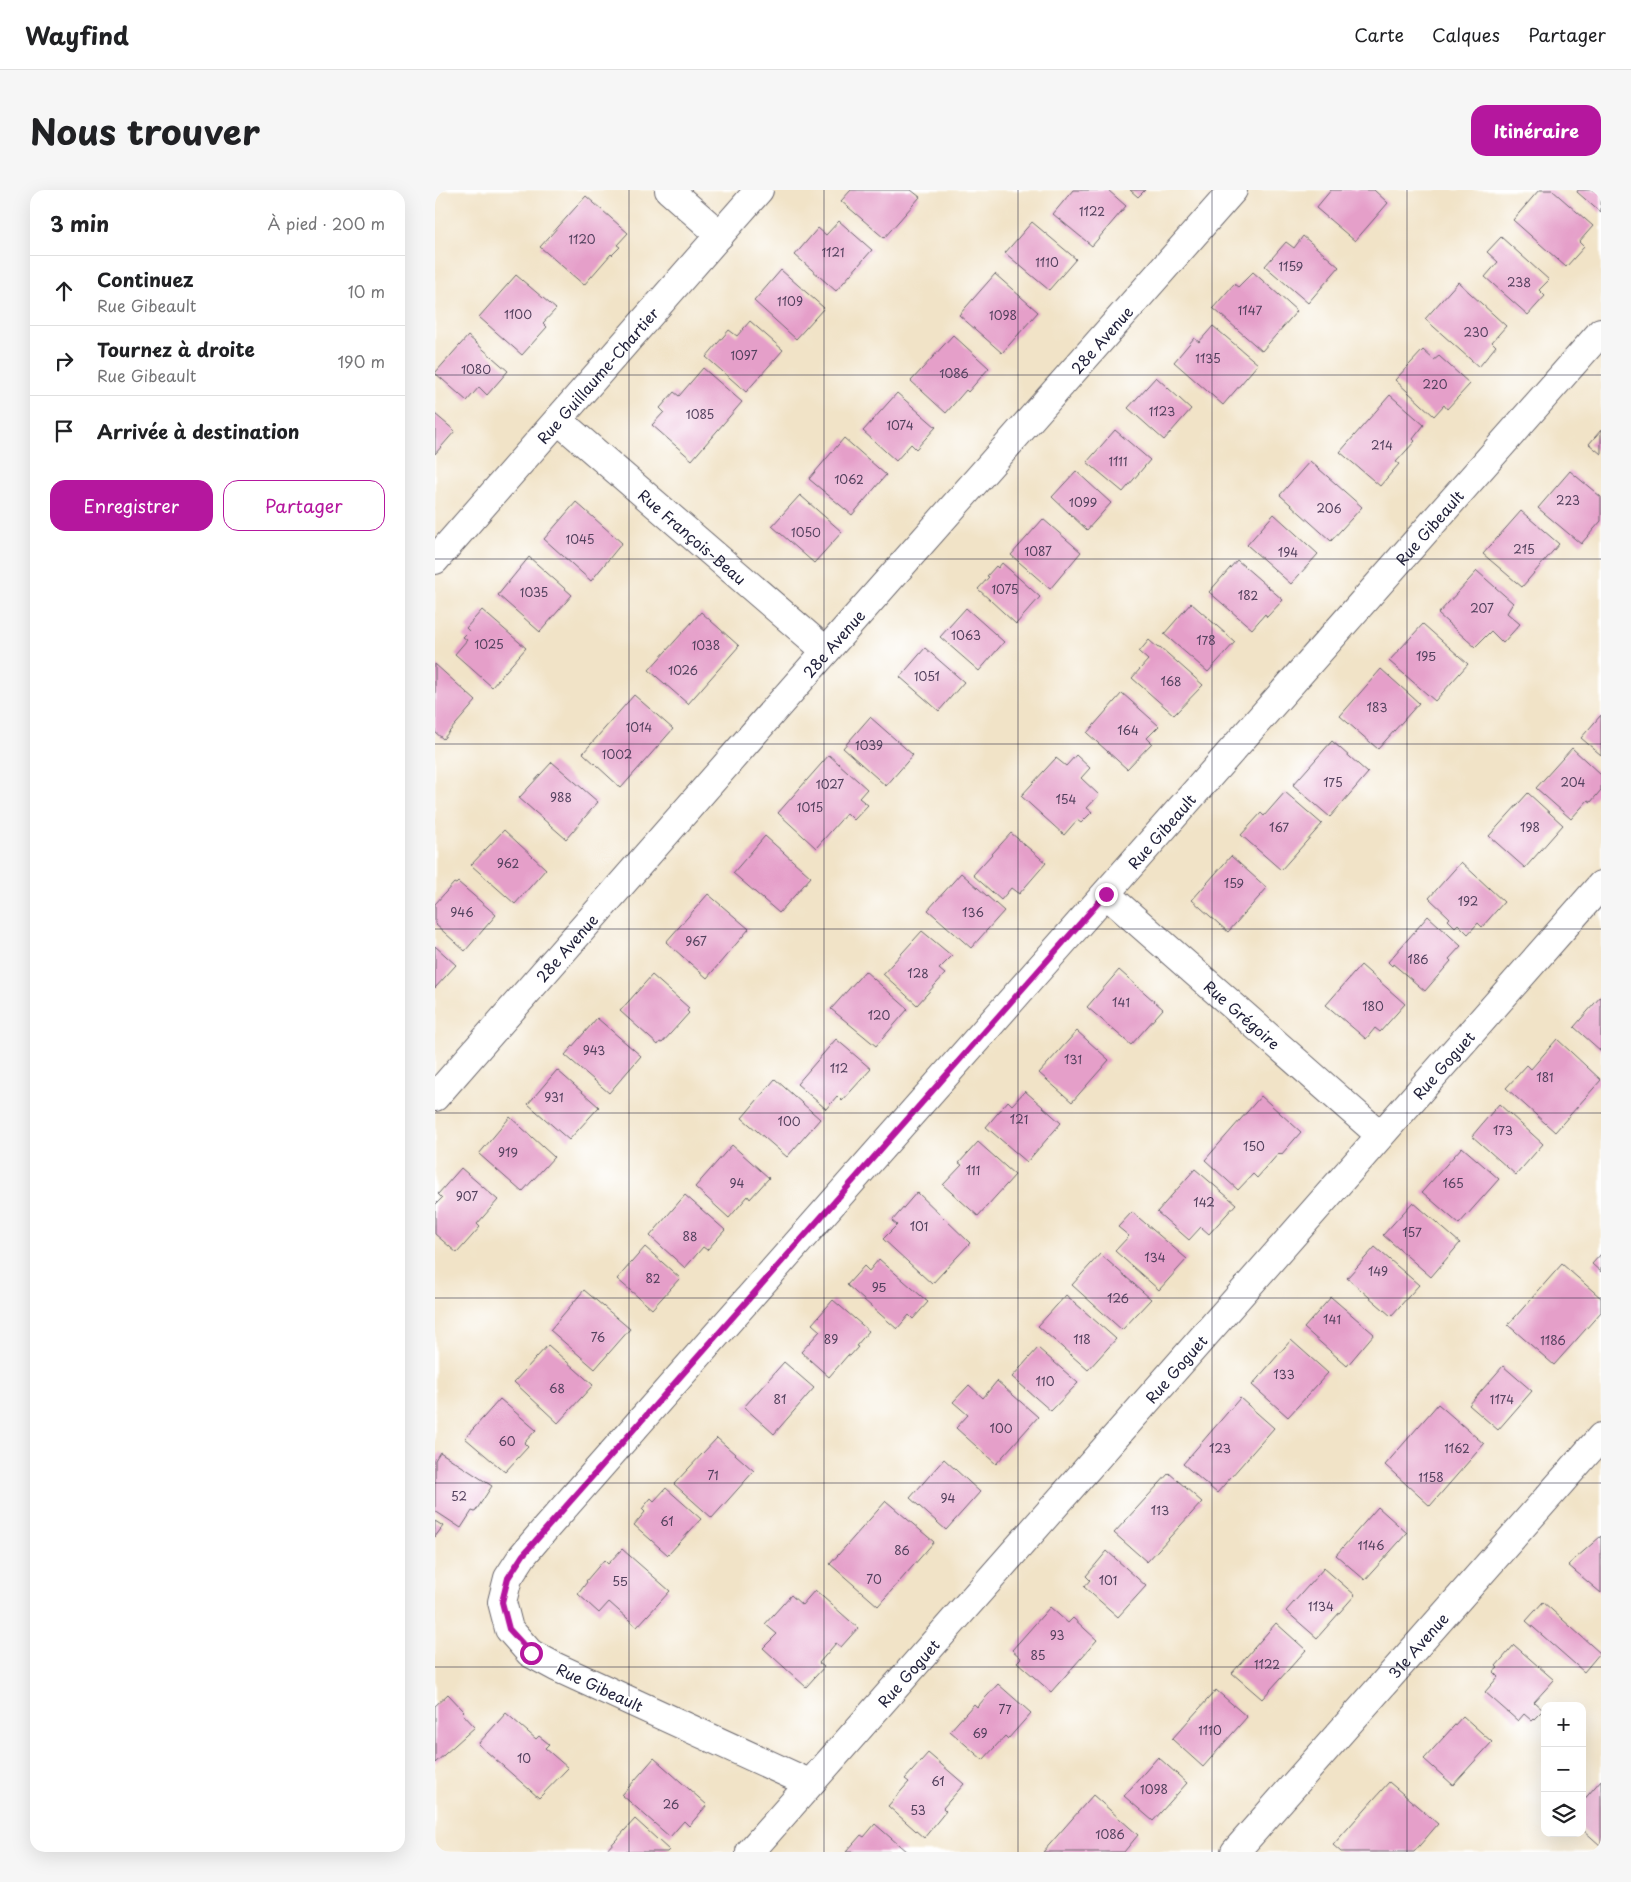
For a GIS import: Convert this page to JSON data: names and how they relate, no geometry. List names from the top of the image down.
{
  "streets": {
    "street": [
      "28e Avenue",
      "Rue Guillaume-Chartier",
      "Rue Gibeault",
      "Rue François-Beau",
      "Rue Grégoire",
      "Rue Goguet",
      "31e Avenue"
    ]
  },
  "crossings": [
    ["28e Avenue", "Rue François-Beau"],
    ["Rue Guillaume-Chartier", "Rue François-Beau"],
    ["Rue Gibeault", "Rue Grégoire"],
    ["Rue Gibeault", "Rue Goguet"],
    ["Rue Grégoire", "Rue Goguet"]
  ],
  "house_numbers": [
    "1122",
    "1120",
    "1121",
    "1110",
    "1159",
    "238",
    "1109",
    "1147",
    "1100",
    "1098",
    "230",
    "1097",
    "1135",
    "1080",
    "1086",
    "220",
    "1123",
    "1085",
    "1074",
    "214",
    "1111",
    "1062",
    "223",
    "1099",
    "206",
    "1050",
    "1045",
    "215",
    "1087",
    "194",
    "1075",
    "1035",
    "182",
    "207",
    "1063",
    "178",
    "1025",
    "1038",
    "195",
    "1026",
    "1051",
    "168",
    "183",
    "1014",
    "164",
    "1039",
    "1002",
    "175",
    "204",
    "1027",
    "988",
    "154",
    "1015",
    "167",
    "198",
    "962",
    "159",
    "192",
    "946",
    "136",
    "967",
    "186",
    "128",
    "141",
    "180",
    "120",
    "943",
    "131",
    "112",
    "181",
    "931",
    "121",
    "100",
    "173",
    "150",
    "919",
    "111",
    "94",
    "165",
    "907",
    "142",
    "101",
    "157",
    "88",
    "134",
    "149",
    "82",
    "95",
    "126",
    "141",
    "76",
    "89",
    "118",
    "1186",
    "133",
    "110",
    "68",
    "81",
    "1174",
    "100",
    "60",
    "123",
    "1162",
    "71",
    "1158",
    "52",
    "94",
    "113",
    "61",
    "1146",
    "86",
    "70",
    "101",
    "55",
    "1134",
    "93",
    "85",
    "1122",
    "77",
    "1110",
    "69",
    "10",
    "61",
    "1098",
    "26",
    "53",
    "1086"
  ],
  "page": {
    "header": "Wayfind",
    "nav": ["Carte", "Calques", "Partager"],
    "title": "Nous trouver",
    "buttons": [
      "Itinéraire",
      ["Enregistrer", "Partager"]
    ],
    "heading": ["3 min", "À pied · 200 m"],
    "list": [
      ["Continuez", "Rue Gibeault", "10 m"],
      ["Tournez à droite", "Rue Gibeault", "190 m"],
      "Arrivée à destination"
    ],
    "map_buttons": ["+", "−"]
  }
}
